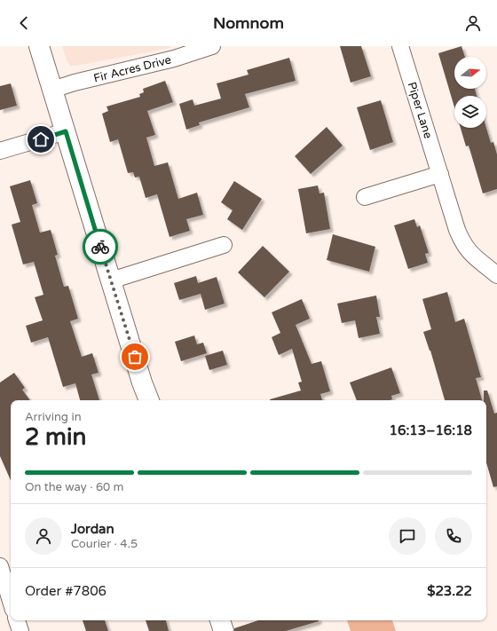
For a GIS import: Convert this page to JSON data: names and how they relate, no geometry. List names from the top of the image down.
{
  "streets": {
    "street": ["Fir Acres Drive", "Piper Lane"]
  },
  "north": "right",
  "page": {
    "header": "Nomnom",
    "heading": ["2 min", "Arriving in", "16:13–16:18"],
    "panel": [
      "Jordan",
      "Courier · 4.5",
      "Order #7806",
      "$23.22"
    ],
    "bar": "On the way · 60 m"
  }
}
